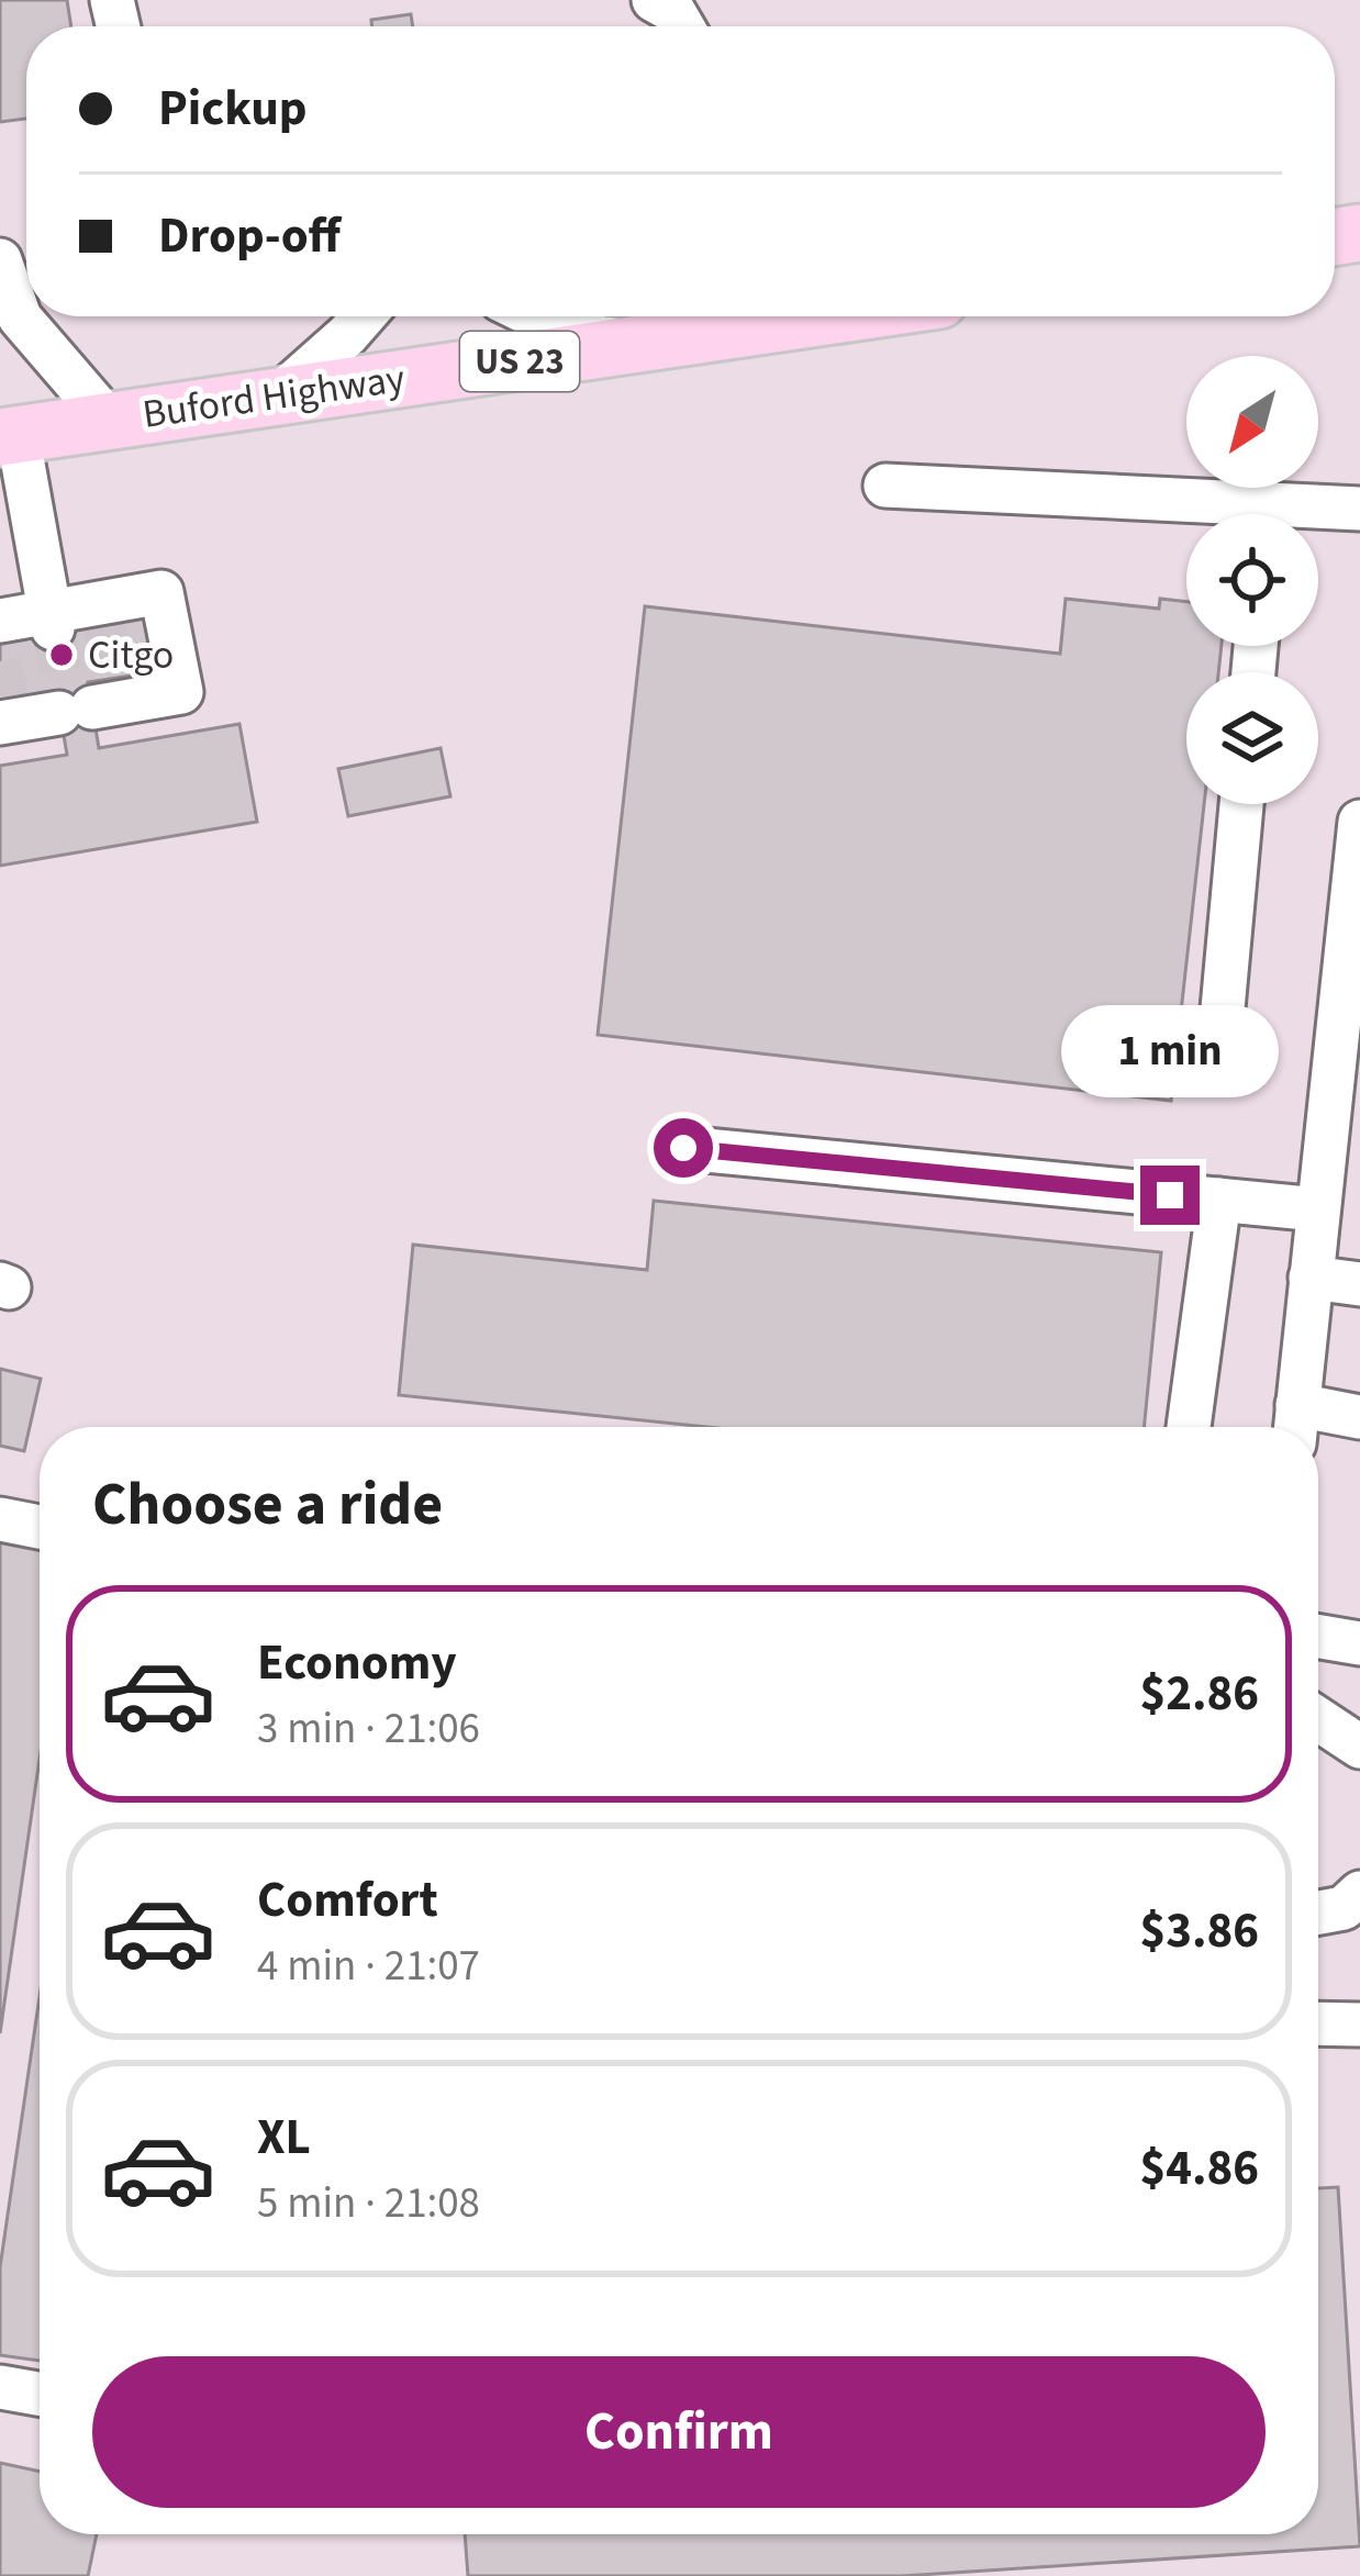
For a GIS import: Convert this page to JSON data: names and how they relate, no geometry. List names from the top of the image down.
{
  "streets": {
    "main road": ["US 23", "Buford Highway"]
  },
  "places": ["Citgo"],
  "north": "bottom left",
  "page": {
    "banner": ["Pickup", "Drop-off"],
    "bubble": "1 min",
    "heading": "Choose a ride",
    "list": [
      {
        "name": "Economy",
        "note": "3 min · 21:06",
        "value": "$2.86"
      },
      {
        "name": "Comfort",
        "note": "4 min · 21:07",
        "value": "$3.86"
      },
      {
        "name": "XL",
        "note": "5 min · 21:08",
        "value": "$4.86"
      }
    ],
    "buttons": "Confirm"
  }
}
